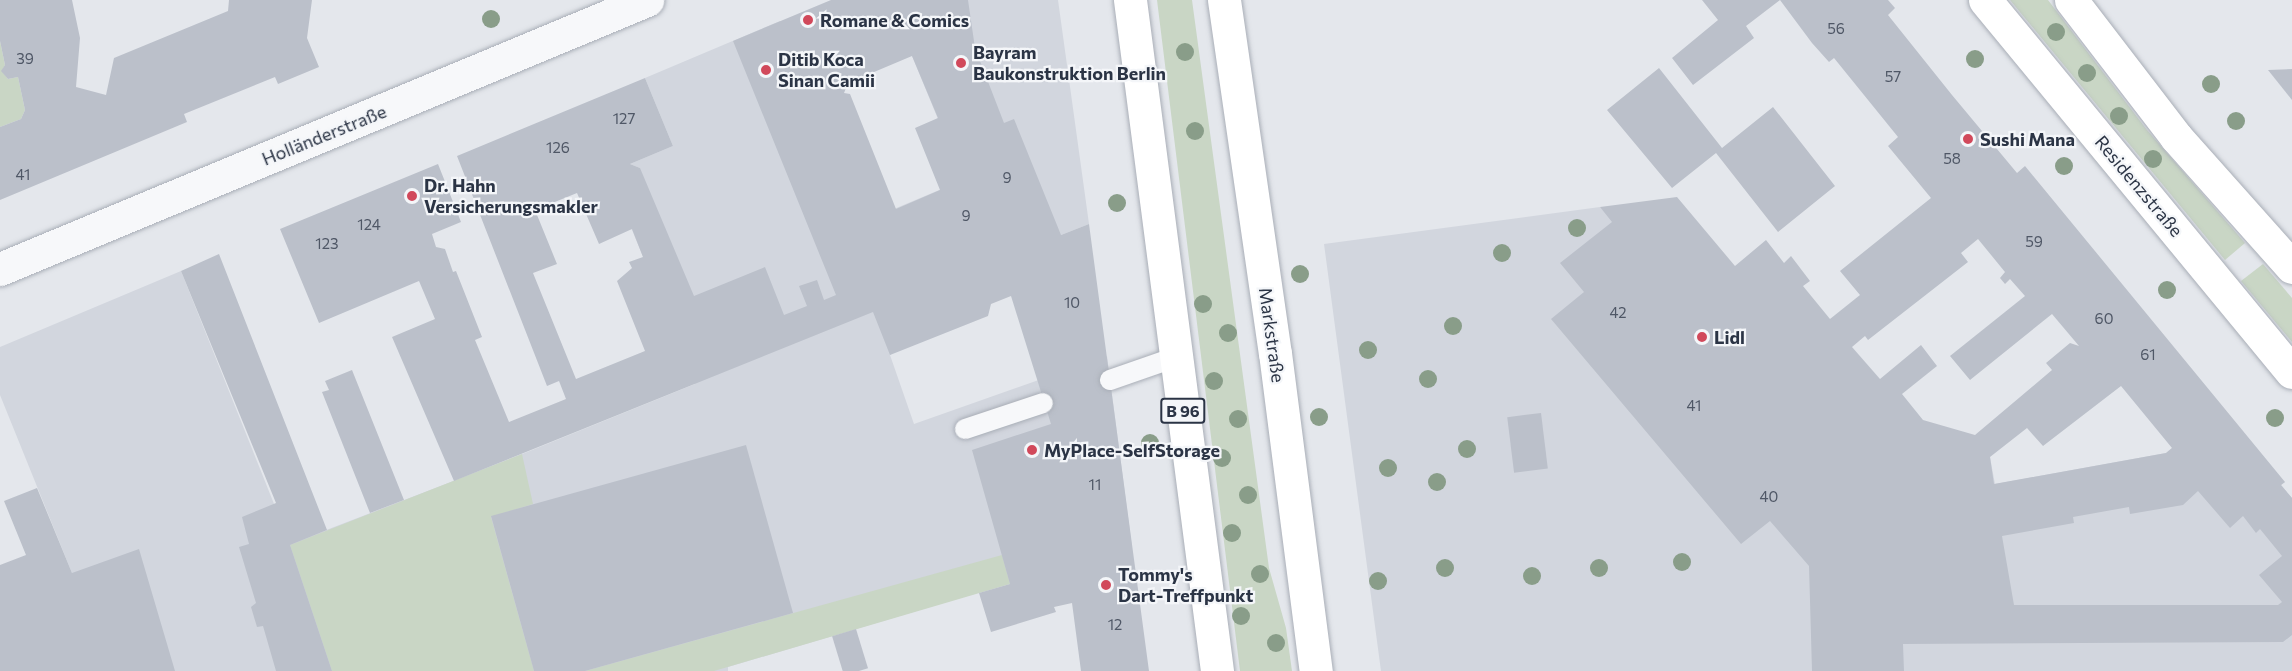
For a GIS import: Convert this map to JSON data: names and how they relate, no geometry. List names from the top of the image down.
{
  "streets": {
    "main road": ["Residenzstraße", "Markstraße", "B 96"],
    "street": ["Holländerstraße"]
  },
  "places": [
    "Romane & Comics",
    "Bayram Baukonstruktion Berlin",
    "Ditib Koca Sinan Camii",
    "Sushi Mana",
    "Dr. Hahn Versicherungsmakler",
    "Lidl",
    "MyPlace-SelfStorage",
    "Tommy's Dart-Treffpunkt"
  ],
  "house_numbers": [
    "56",
    "39",
    "57",
    "127",
    "126",
    "58",
    "41",
    "9",
    "9",
    "124",
    "59",
    "123",
    "10",
    "42",
    "60",
    "61",
    "41",
    "11",
    "40",
    "12"
  ]
}
